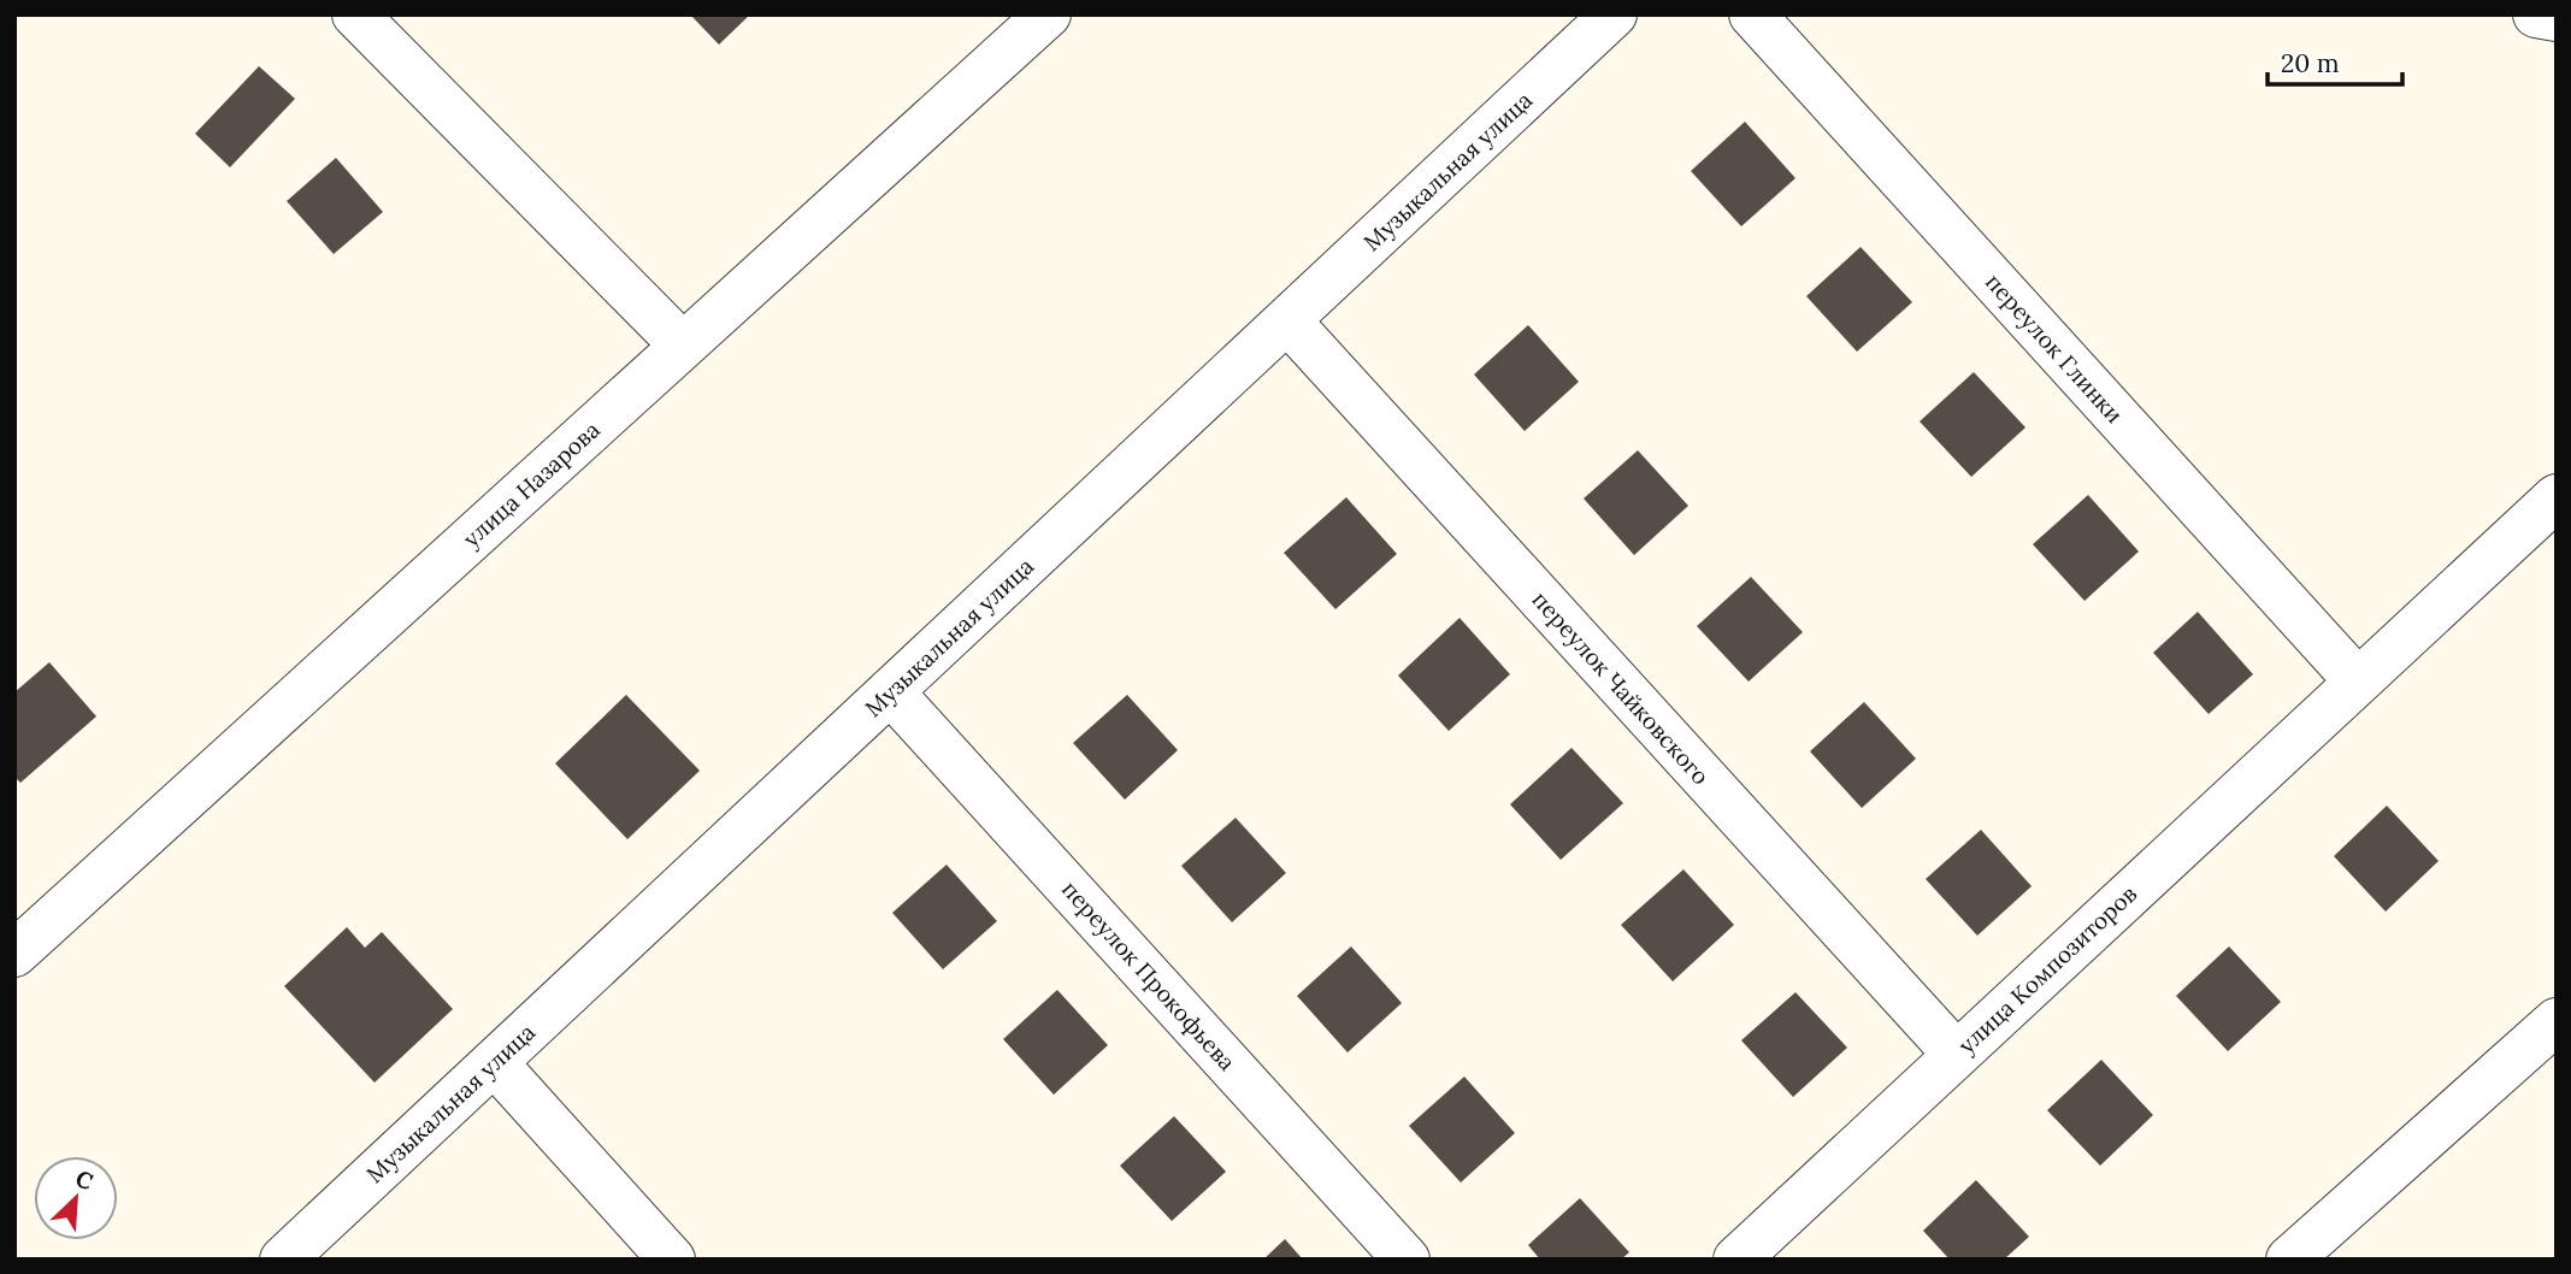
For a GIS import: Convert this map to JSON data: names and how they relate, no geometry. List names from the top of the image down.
{
  "streets": {
    "street": [
      "Музыкальная улица",
      "переулок Глинки",
      "улица Назарова",
      "переулок Чайковского",
      "улица Композиторов",
      "переулок Прокофьева"
    ]
  },
  "crossings": [
    ["Музыкальная улица", "переулок Чайковского"],
    ["Музыкальная улица", "переулок Прокофьева"],
    ["переулок Глинки", "улица Композиторов"],
    ["переулок Чайковского", "улица Композиторов"]
  ],
  "scale_bar": "20 m",
  "north": "top right"
}
